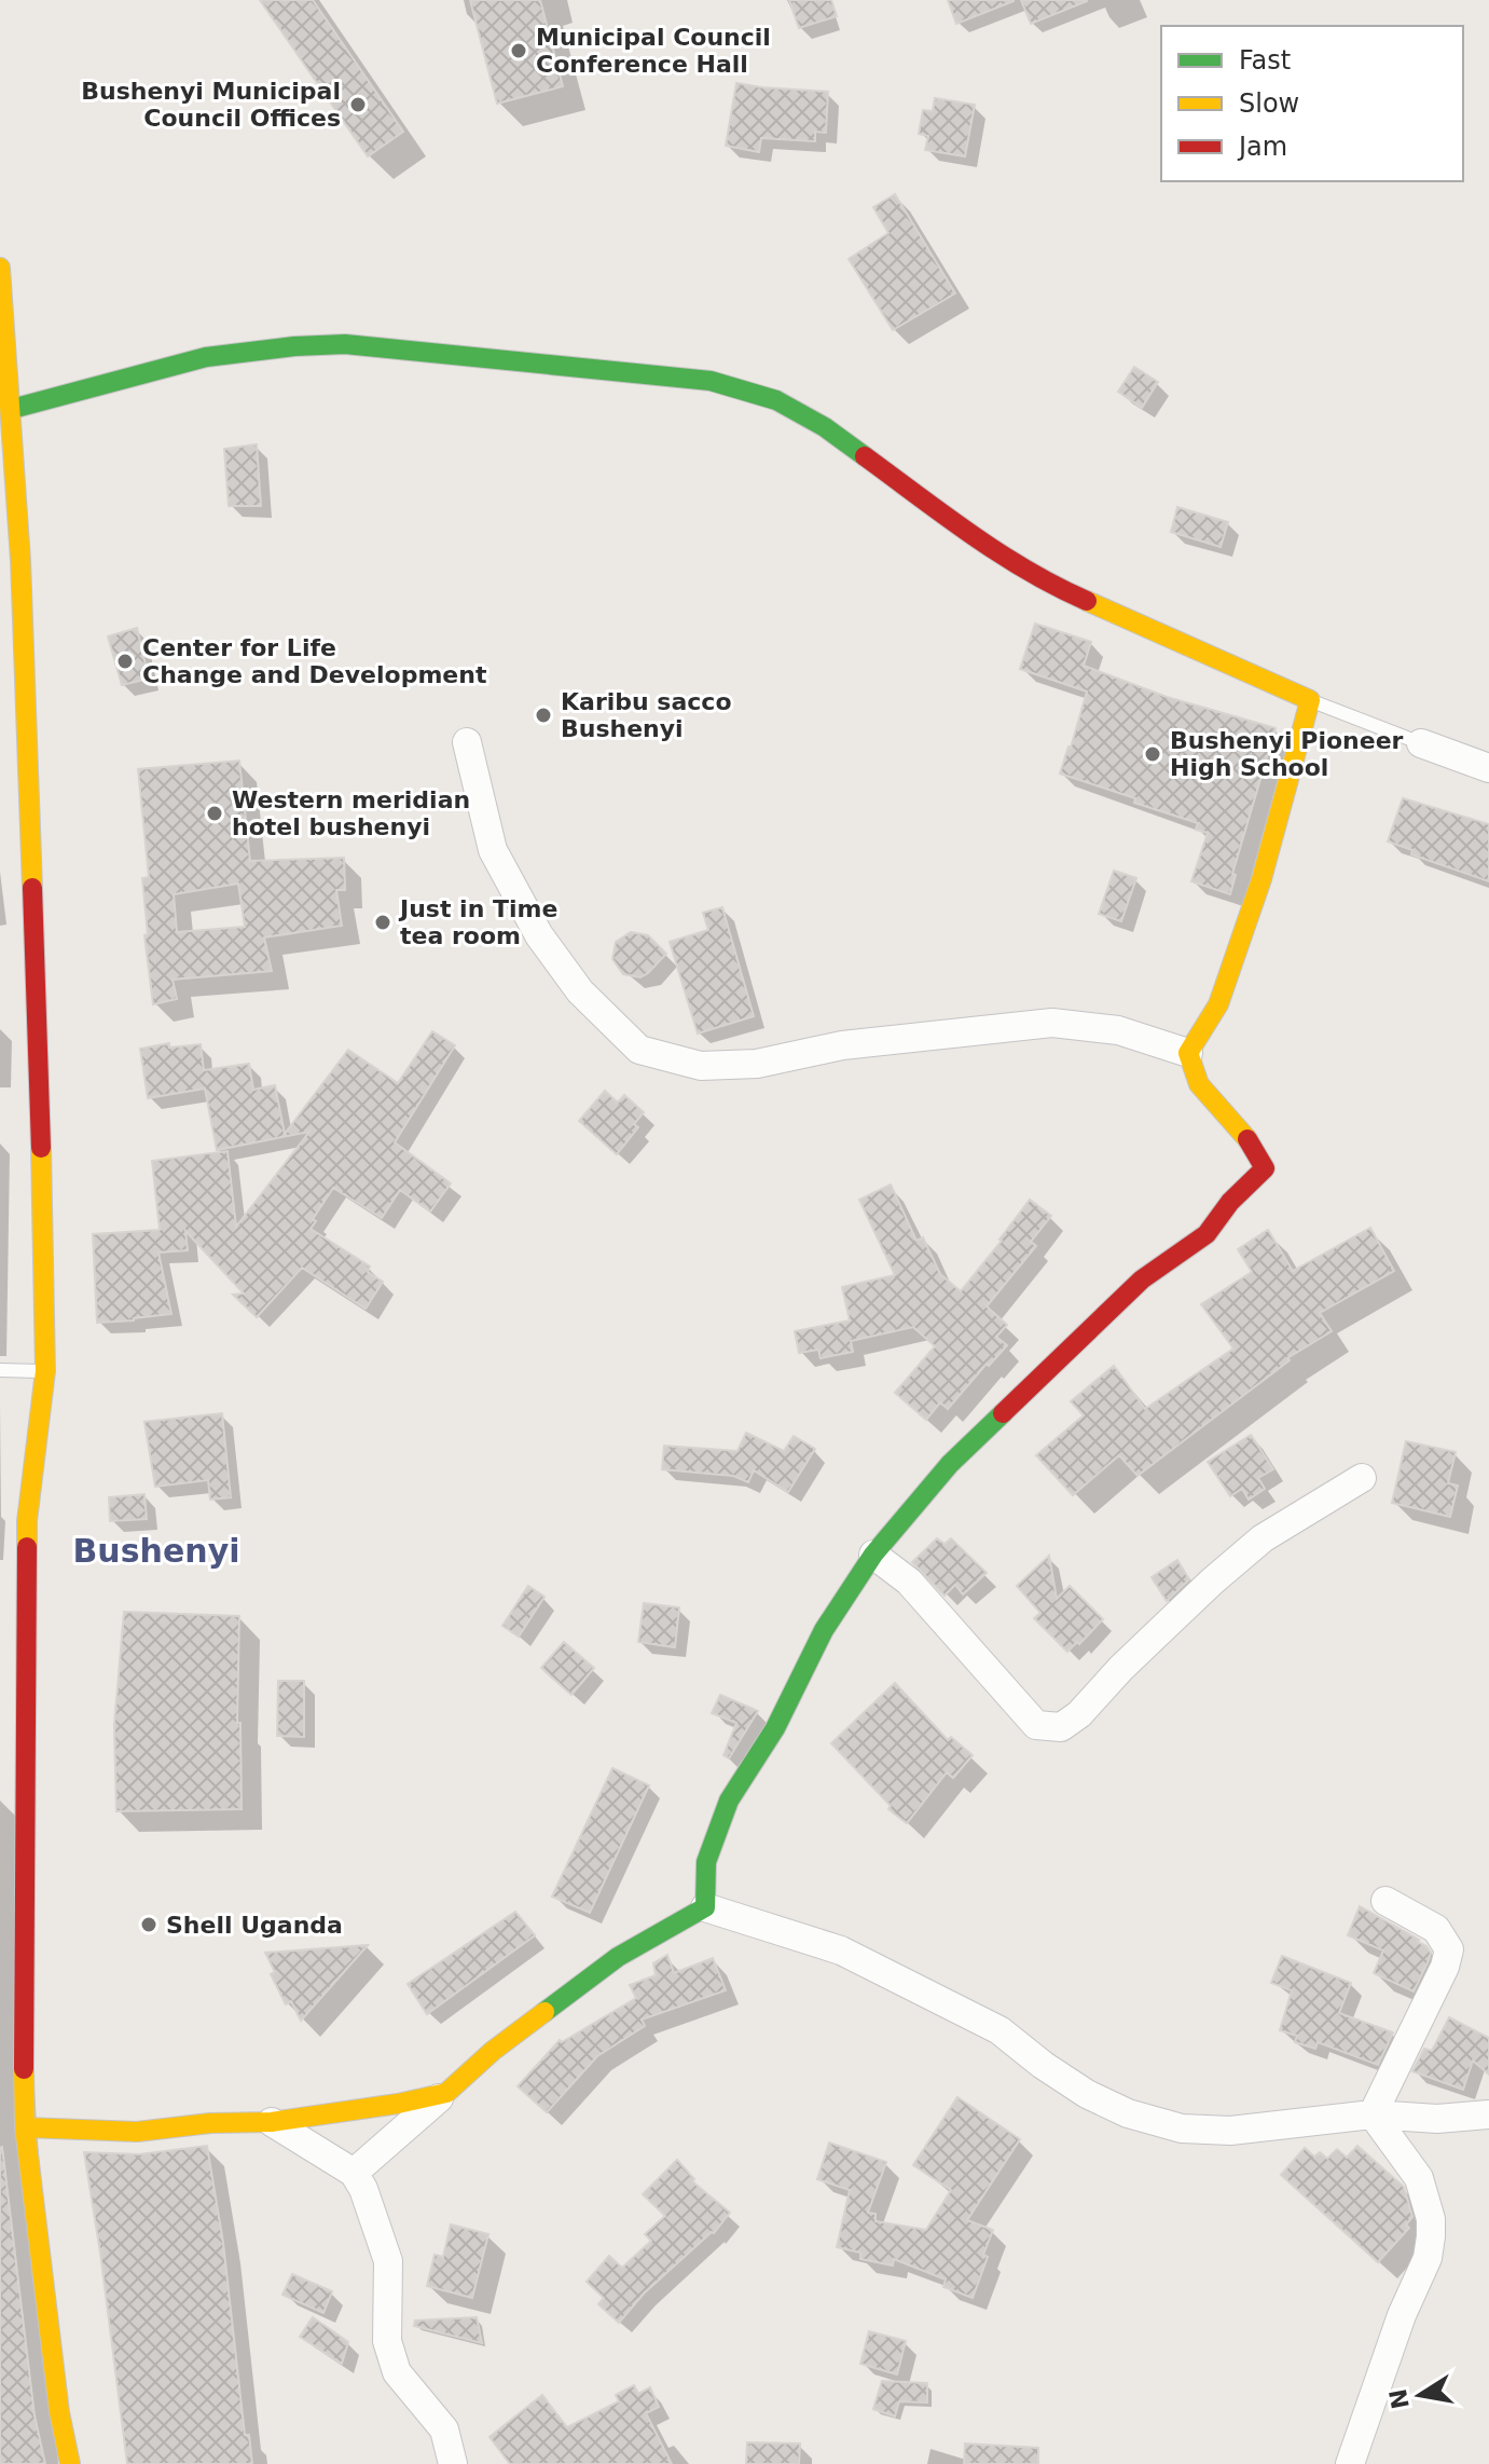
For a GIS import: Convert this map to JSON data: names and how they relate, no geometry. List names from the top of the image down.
{
  "districts": ["Bushenyi"],
  "places": [
    "Municipal Council Conference Hall",
    "Bushenyi Municipal Council Offices",
    "Center for Life Change and Development",
    "Karibu sacco Bushenyi",
    "Bushenyi Pioneer High School",
    "Western meridian hotel bushenyi",
    "Just in Time tea room",
    "Shell Uganda"
  ],
  "legend": ["Fast", "Slow", "Jam"],
  "north": "left"
}
